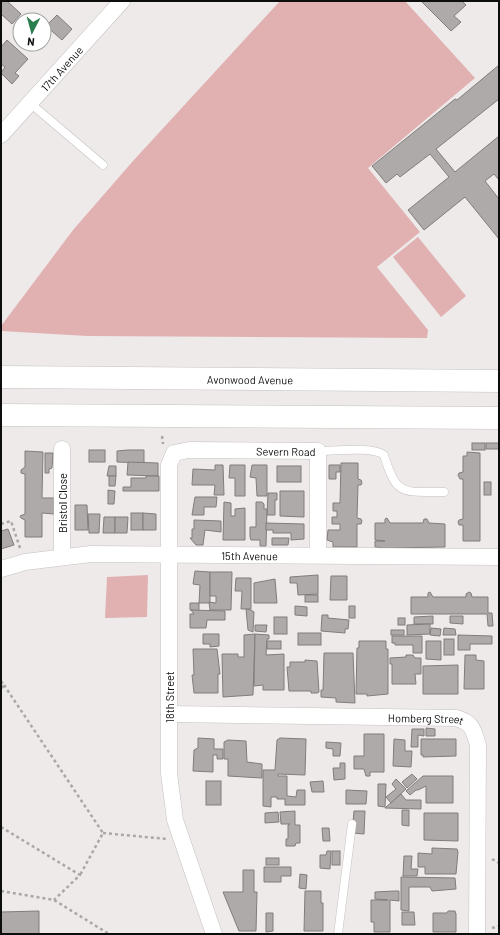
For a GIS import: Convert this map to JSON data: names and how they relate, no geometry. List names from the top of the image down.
{
  "streets": {
    "main road": ["Avonwood Avenue"],
    "street": [
      "17th Avenue",
      "Severn Road",
      "Bristol Close",
      "15th Avenue",
      "18th Street",
      "Homberg Street"
    ]
  },
  "crossings": [
    ["Severn Road", "15th Avenue"],
    ["Severn Road", "18th Street"],
    ["Bristol Close", "15th Avenue"],
    ["15th Avenue", "18th Street"],
    ["18th Street", "Homberg Street"]
  ],
  "north": "bottom"
}
